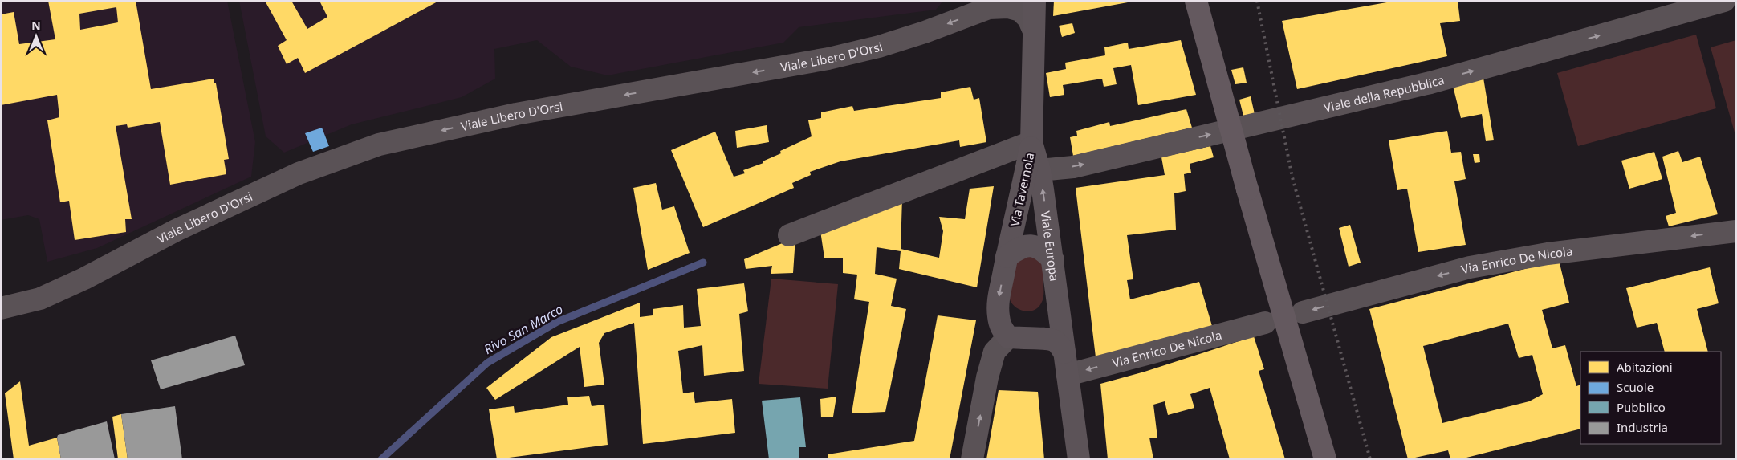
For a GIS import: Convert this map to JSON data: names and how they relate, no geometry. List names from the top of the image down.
{
  "streets": {
    "main road": ["Via Tavernola", "Viale Europa"],
    "street": ["Viale Libero D'Orsi", "Viale della Repubblica", "Via Enrico De Nicola"]
  },
  "crossings": [
    ["Viale Libero D'Orsi", "Viale Europa"],
    ["Viale della Repubblica", "Viale Europa"],
    ["Via Tavernola", "Viale Europa"],
    ["Viale Europa", "Via Enrico De Nicola"]
  ],
  "one_way": ["Viale Libero D'Orsi", "Viale della Repubblica", "Via Enrico De Nicola"],
  "water": ["Rivo San Marco"],
  "legend": [
    "Abitazioni",
    "Scuole",
    "Pubblico",
    "Industria"
  ],
  "north": "top"
}
